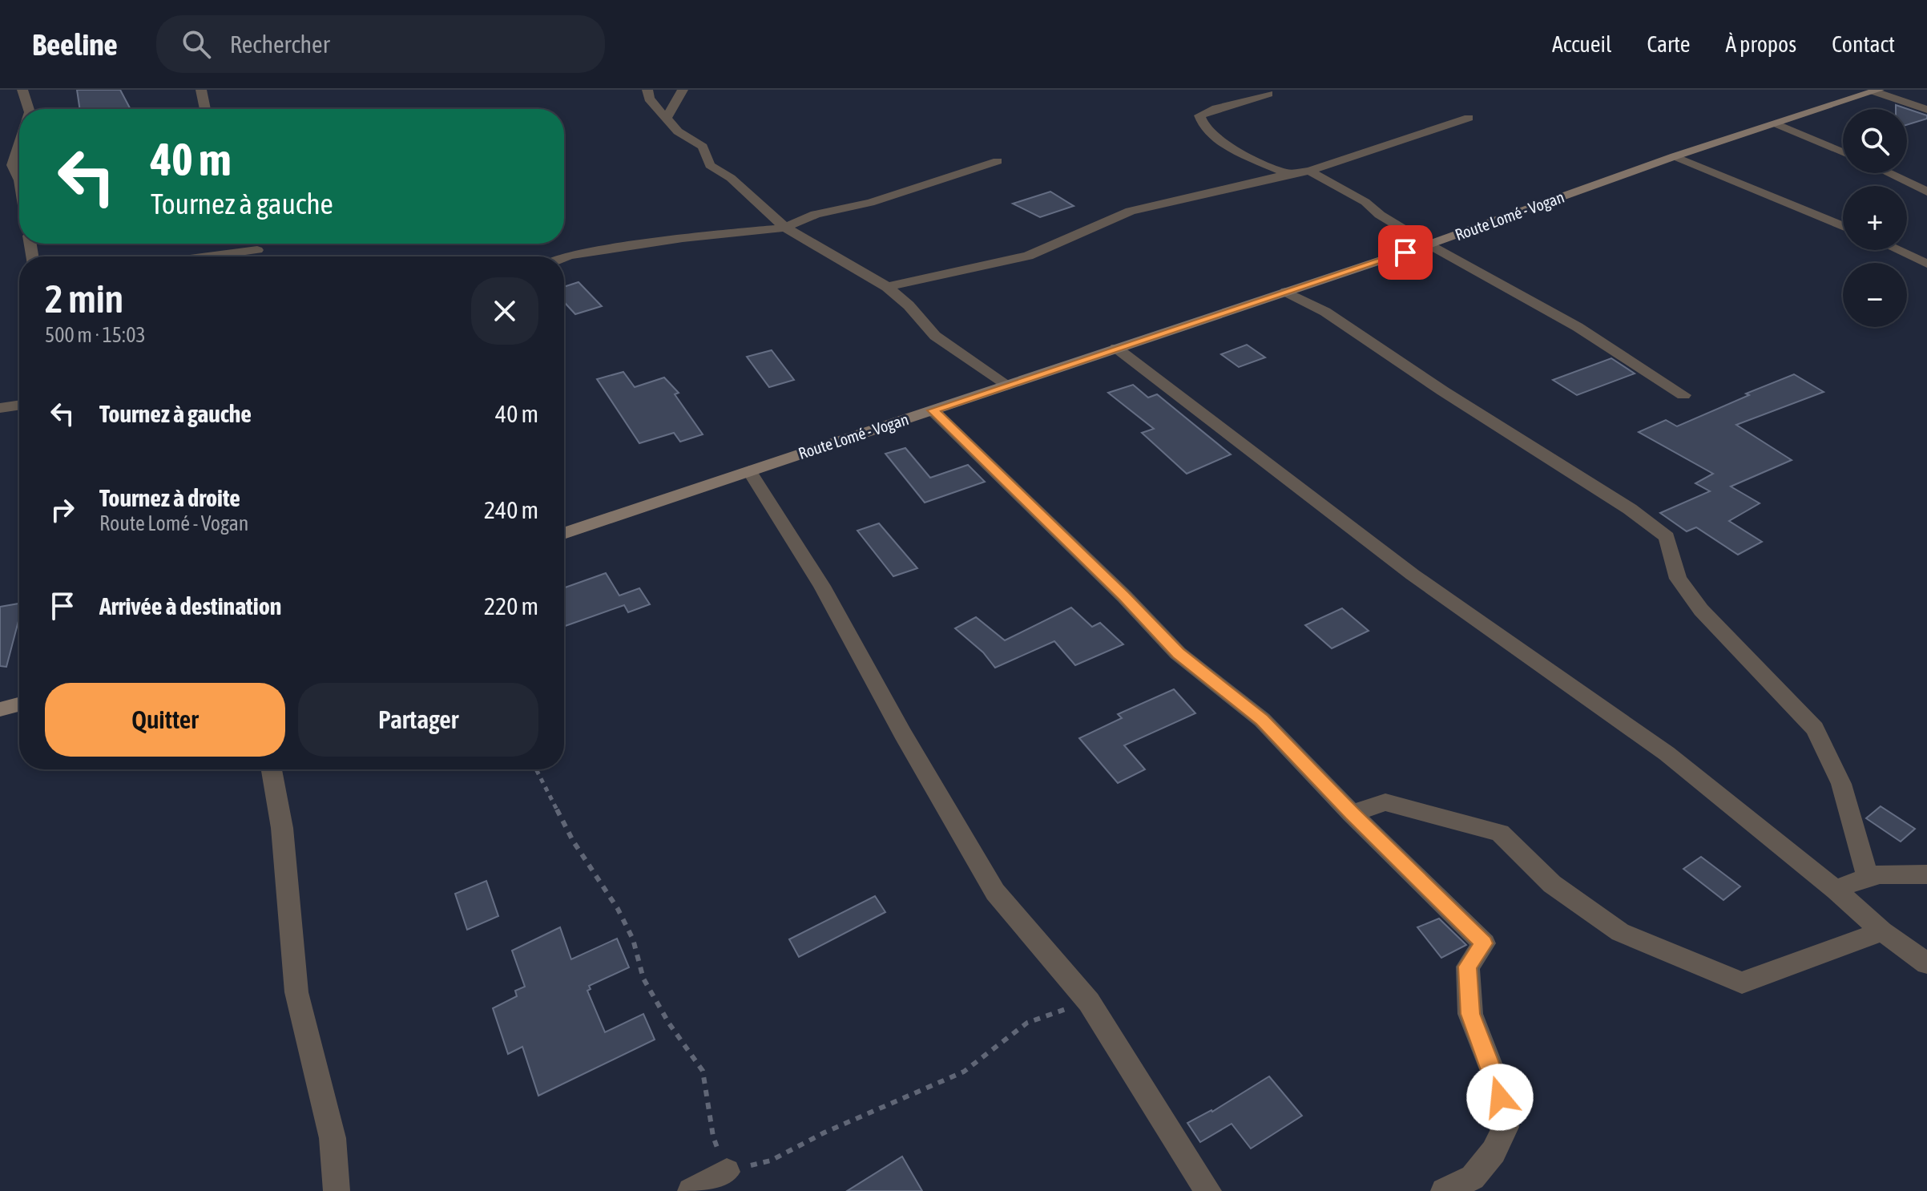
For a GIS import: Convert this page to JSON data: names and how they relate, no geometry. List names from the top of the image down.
{
  "streets": {
    "main road": ["Route Lomé - Vogan"]
  },
  "page": {
    "header": "Beeline",
    "search": "Rechercher",
    "nav": [
      "Accueil",
      "Carte",
      "À propos",
      "Contact"
    ],
    "map_buttons": ["+", "−"],
    "turn": ["40 m", "Tournez à gauche"],
    "heading": ["2 min", "500 m · 15:03"],
    "list": [
      {
        "name": "Tournez à gauche",
        "value": "40 m"
      },
      {
        "name": "Tournez à droite",
        "note": "Route Lomé - Vogan",
        "value": "240 m"
      },
      {
        "name": "Arrivée à destination",
        "value": "220 m"
      }
    ],
    "buttons": ["Quitter", "Partager"]
  }
}
